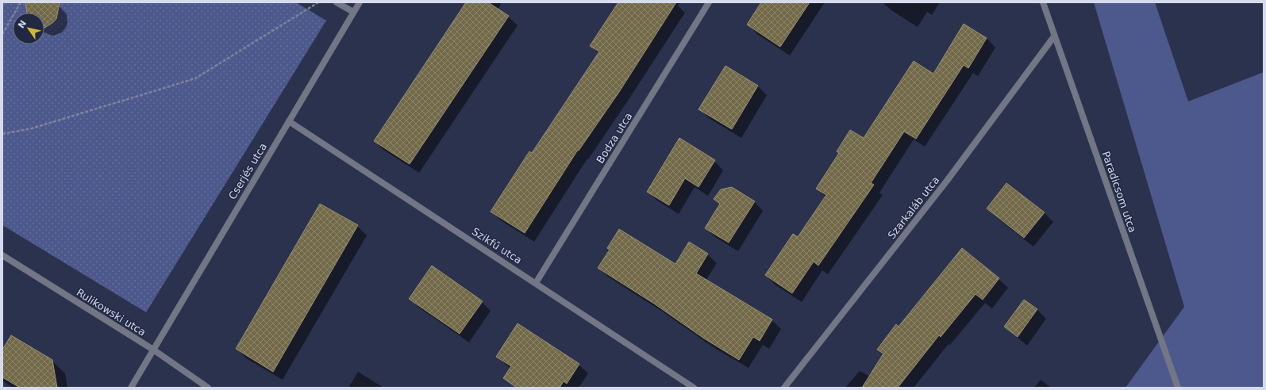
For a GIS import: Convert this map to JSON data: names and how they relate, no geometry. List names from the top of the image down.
{
  "streets": {
    "street": [
      "Bodza utca",
      "Cserjés utca",
      "Paradicsom utca",
      "Szarkaláb utca",
      "Szikfű utca",
      "Rulikowski utca"
    ]
  },
  "crossings": [
    ["Bodza utca", "Szikfű utca"],
    ["Cserjés utca", "Szikfű utca"],
    ["Cserjés utca", "Rulikowski utca"],
    ["Paradicsom utca", "Szarkaláb utca"]
  ],
  "north": "top left"
}
